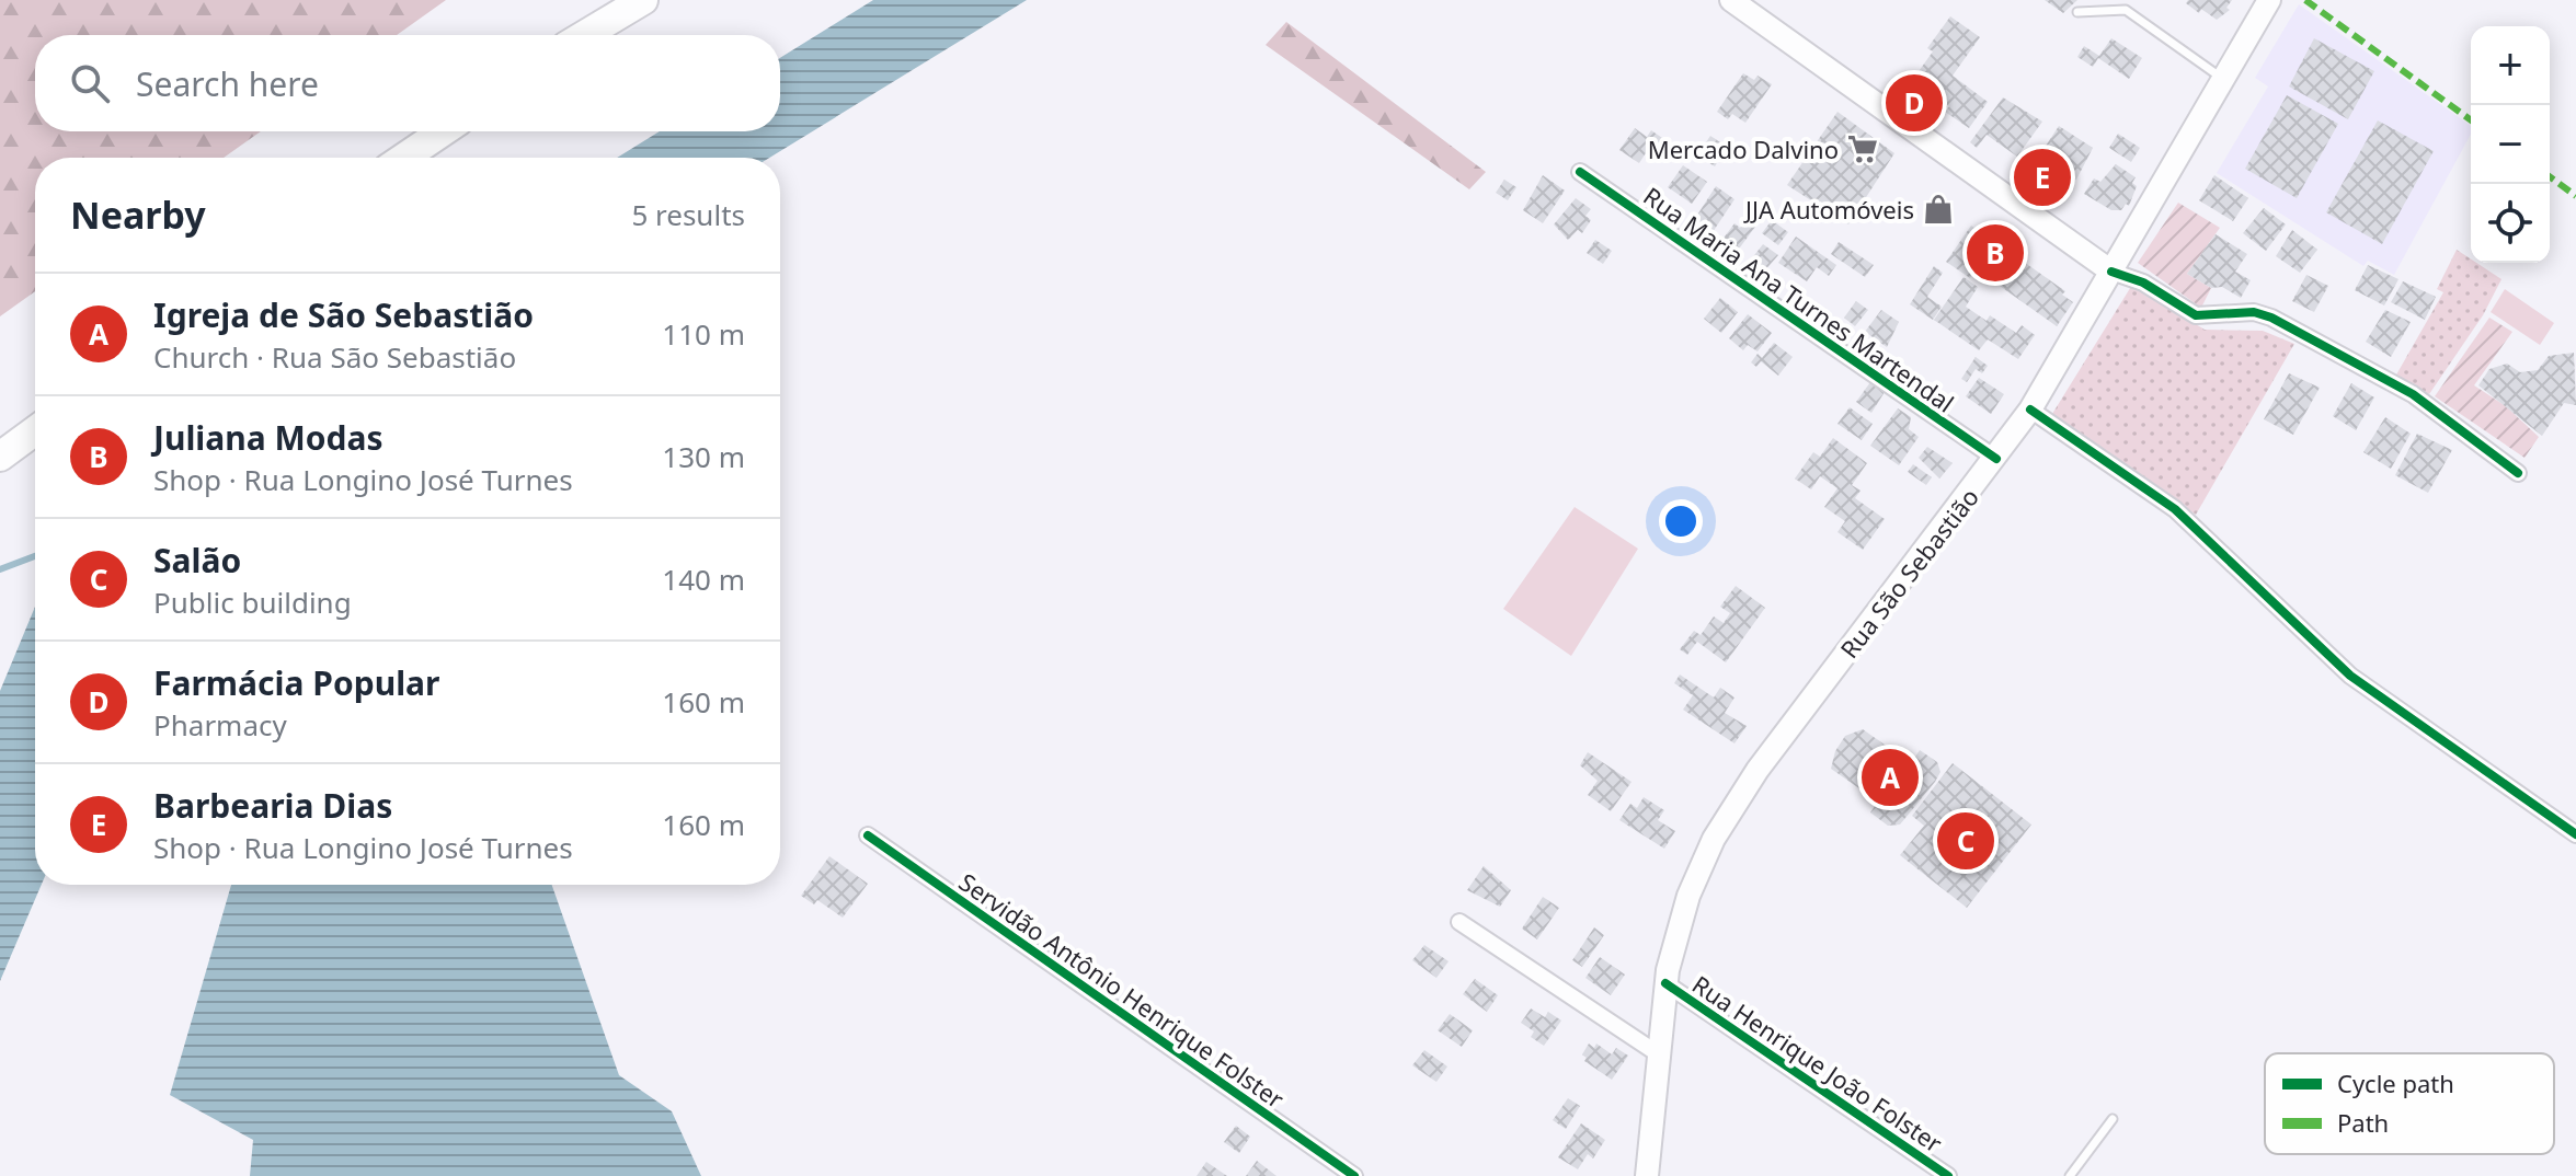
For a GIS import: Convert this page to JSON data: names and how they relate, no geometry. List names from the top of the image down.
{
  "streets": {
    "main road": ["Rua São Sebastião"],
    "street": ["Rua Maria Ana Turnes Martendal", "Servidão Antônio Henrique Folster", "Rua Henrique João Folster"]
  },
  "crossings": [
    ["Rua Maria Ana Turnes Martendal", "Rua São Sebastião"],
    ["Rua São Sebastião", "Rua Henrique João Folster"]
  ],
  "places": {
    "supermarket": ["Mercado Dalvino"],
    "shop": ["JJA Automóveis"]
  },
  "legend": ["Cycle path", "Path"],
  "page": {
    "map_buttons": ["+", "−"],
    "search": "Search here",
    "pins": [
      "D",
      "E",
      "B",
      "A",
      "C"
    ],
    "heading": ["Nearby", "5 results"],
    "list": [
      {
        "mark": "A",
        "name": "Igreja de São Sebastião",
        "note": "Church · Rua São Sebastião",
        "value": "110 m"
      },
      {
        "mark": "B",
        "name": "Juliana Modas",
        "note": "Shop · Rua Longino José Turnes",
        "value": "130 m"
      },
      {
        "mark": "C",
        "name": "Salão",
        "note": "Public building",
        "value": "140 m"
      },
      {
        "mark": "D",
        "name": "Farmácia Popular",
        "note": "Pharmacy",
        "value": "160 m"
      },
      {
        "mark": "E",
        "name": "Barbearia Dias",
        "note": "Shop · Rua Longino José Turnes",
        "value": "160 m"
      }
    ]
  }
}
